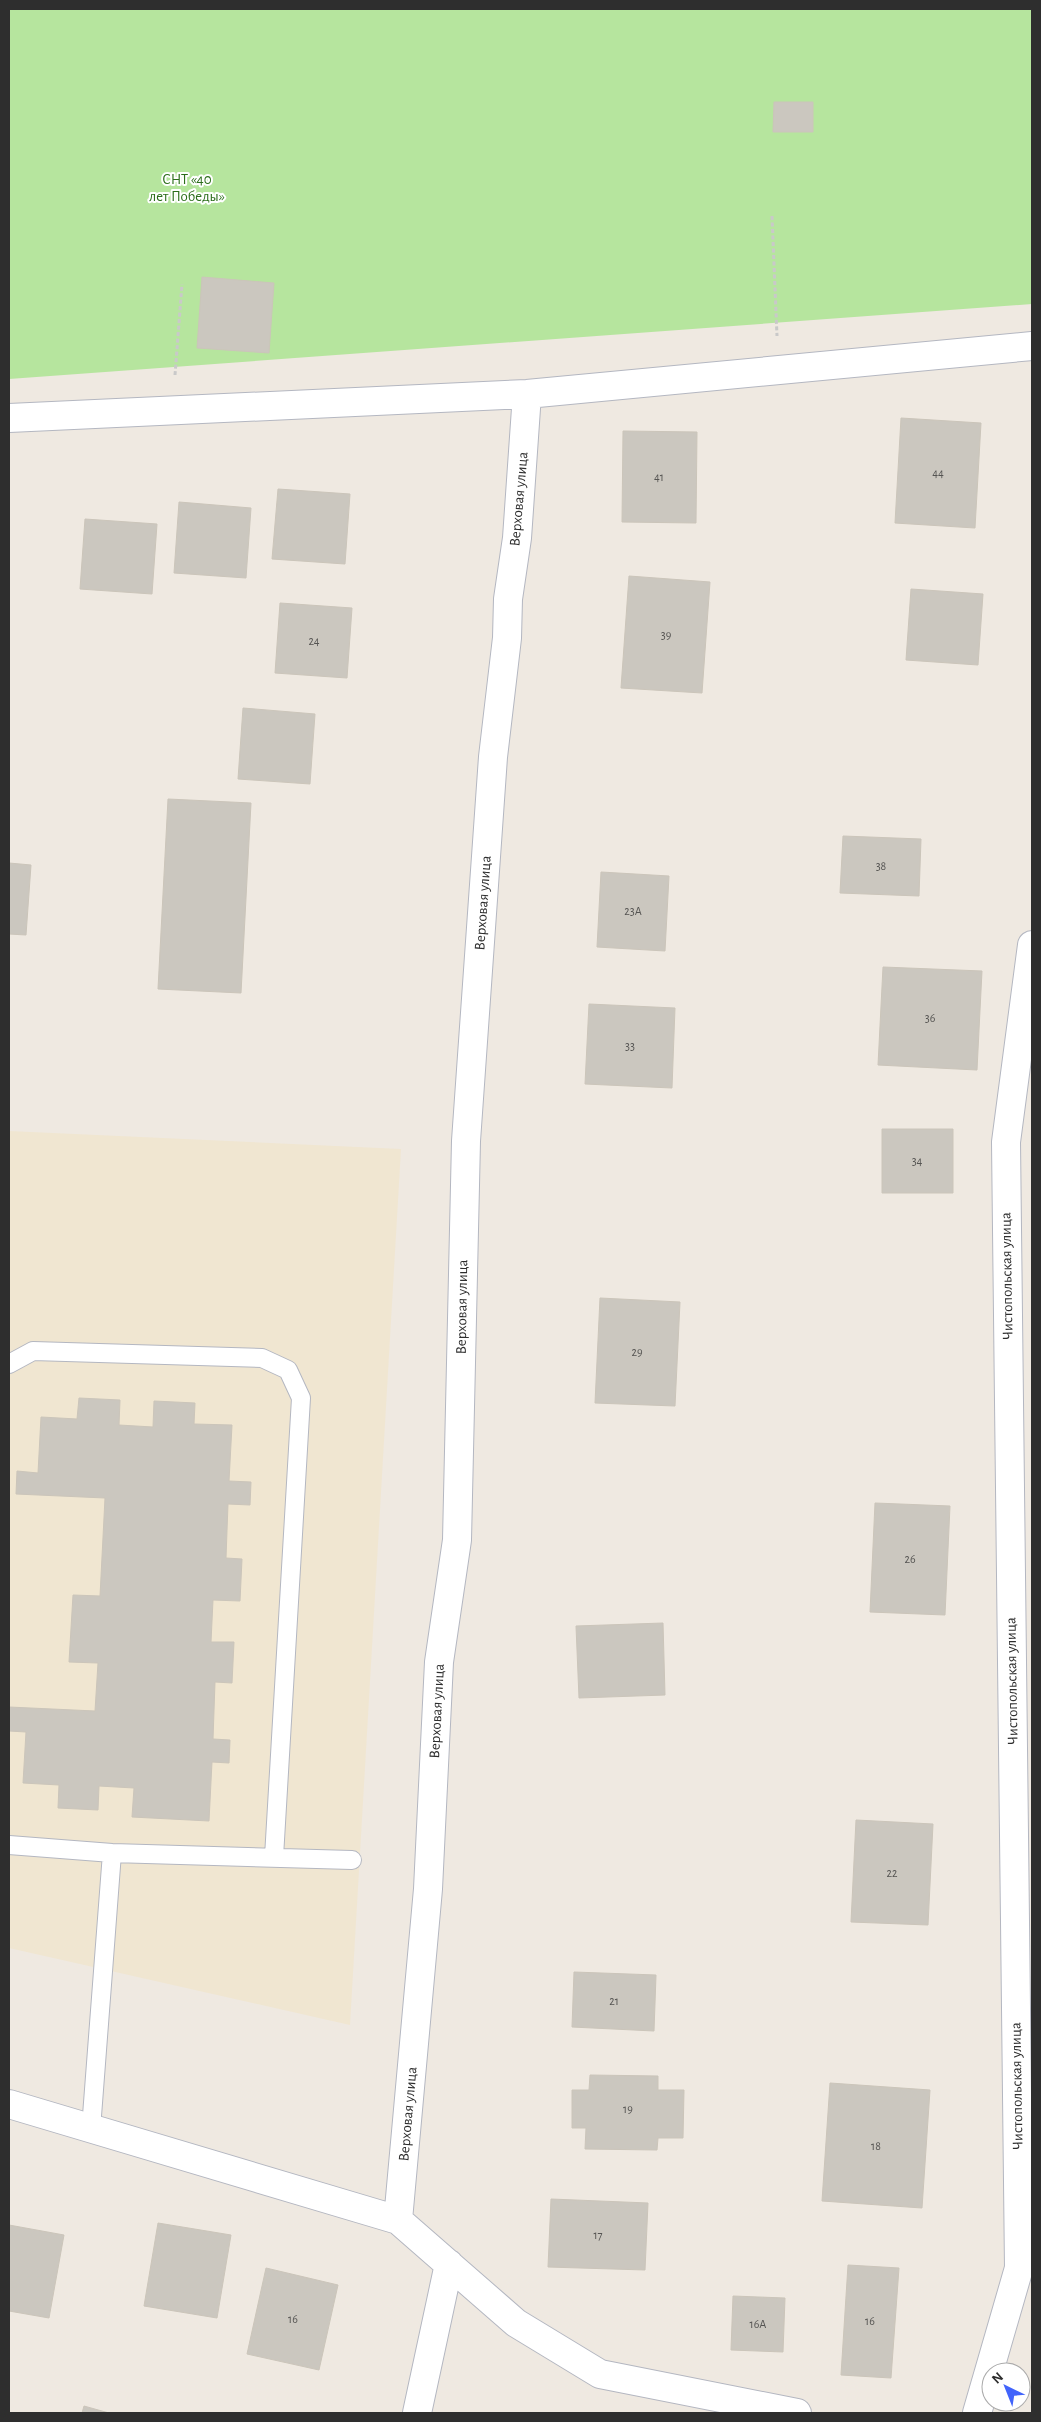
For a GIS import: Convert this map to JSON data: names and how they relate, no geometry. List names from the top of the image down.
{
  "streets": {
    "street": ["Верховая улица", "Чистопольская улица"]
  },
  "parks": ["СНТ «40 лет Победы»"],
  "house_numbers": [
    "44",
    "41",
    "39",
    "24",
    "38",
    "23А",
    "36",
    "33",
    "34",
    "29",
    "26",
    "22",
    "21",
    "19",
    "18",
    "17",
    "16",
    "16",
    "16А"
  ],
  "north": "top left"
}
